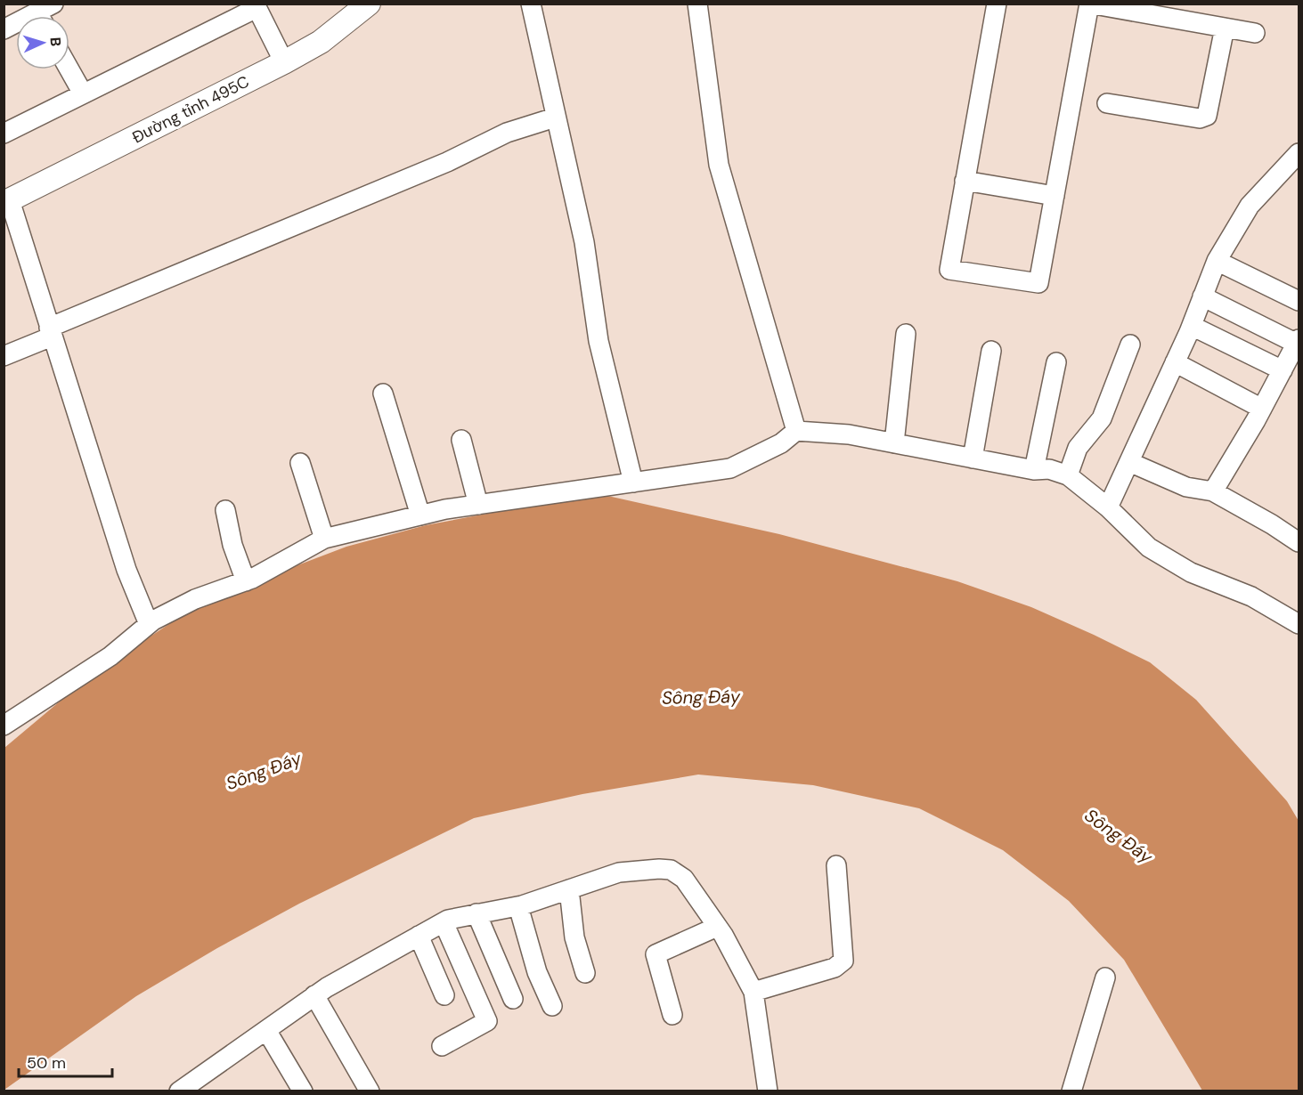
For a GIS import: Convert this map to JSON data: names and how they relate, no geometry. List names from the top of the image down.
{
  "streets": {
    "main road": ["Đường tỉnh 495C"]
  },
  "water": ["Sông Đáy"],
  "scale_bar": "50 m",
  "north": "right"
}
